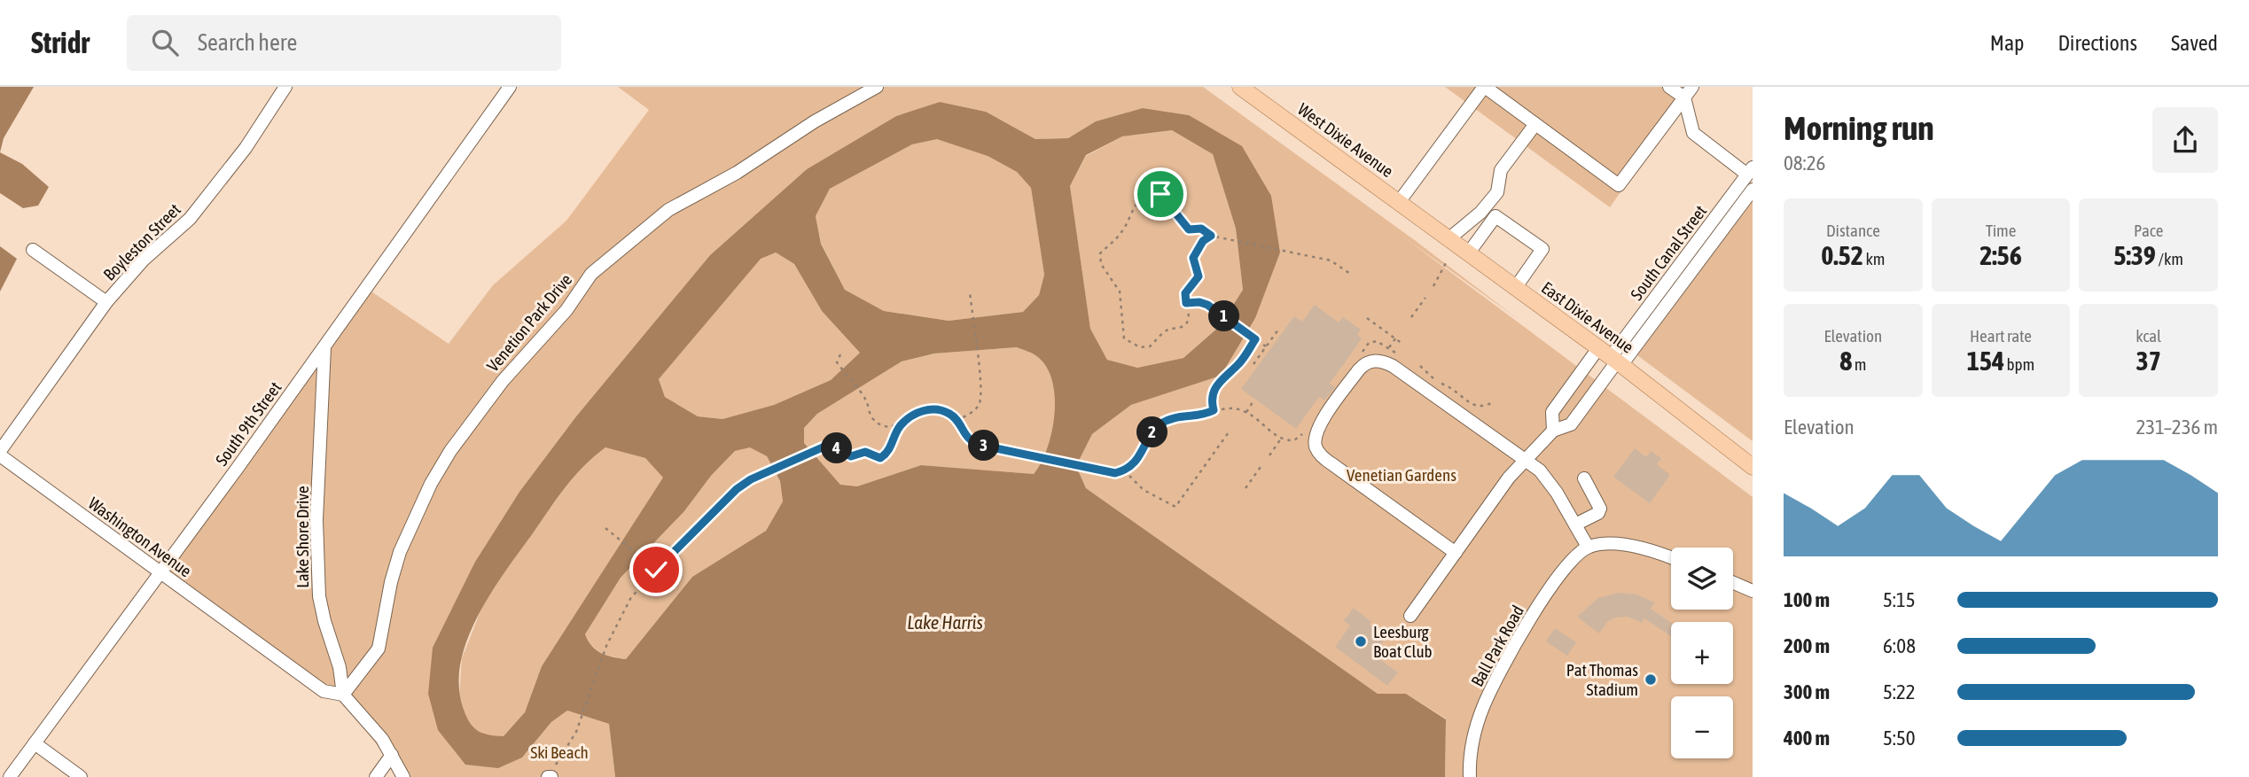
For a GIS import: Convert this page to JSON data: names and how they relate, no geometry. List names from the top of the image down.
{
  "streets": {
    "main road": ["West Dixie Avenue", "East Dixie Avenue"],
    "street": [
      "Boyleston Street",
      "South Canal Street",
      "Venetion Park Drive",
      "South 9th Street",
      "Washington Avenue",
      "Lake Shore Drive",
      "Ball Park Road"
    ]
  },
  "crossings": [
    ["West Dixie Avenue", "East Dixie Avenue"],
    ["Boyleston Street", "Washington Avenue"],
    ["South Canal Street", "East Dixie Avenue"],
    ["Venetion Park Drive", "Washington Avenue"],
    ["Venetion Park Drive", "Lake Shore Drive"],
    ["South 9th Street", "Washington Avenue"],
    ["South 9th Street", "Lake Shore Drive"],
    ["Washington Avenue", "Lake Shore Drive"]
  ],
  "water": ["Lake Harris"],
  "parks": ["Venetian Gardens", "Ski Beach"],
  "places": ["Leesburg Boat Club", "Pat Thomas Stadium"],
  "page": {
    "header": "Stridr",
    "search": "Search here",
    "nav": ["Map", "Directions", "Saved"],
    "heading": ["Morning run", "08:26"],
    "stats": [
      ["Distance", "0.52 km"],
      ["Time", "2:56"],
      ["Pace", "5:39 /km"],
      ["Elevation", "8 m"],
      ["Heart rate", "154 bpm"],
      ["kcal", "37"]
    ],
    "pins": [
      "1",
      "2",
      "3",
      "4"
    ],
    "chart": ["Elevation", "231–236 m"],
    "map_buttons": ["+", "−"],
    "list": [
      {
        "name": "100 m",
        "note": "5:15"
      },
      {
        "name": "200 m",
        "note": "6:08"
      },
      {
        "name": "300 m",
        "note": "5:22"
      },
      {
        "name": "400 m",
        "note": "5:50"
      }
    ]
  }
}
